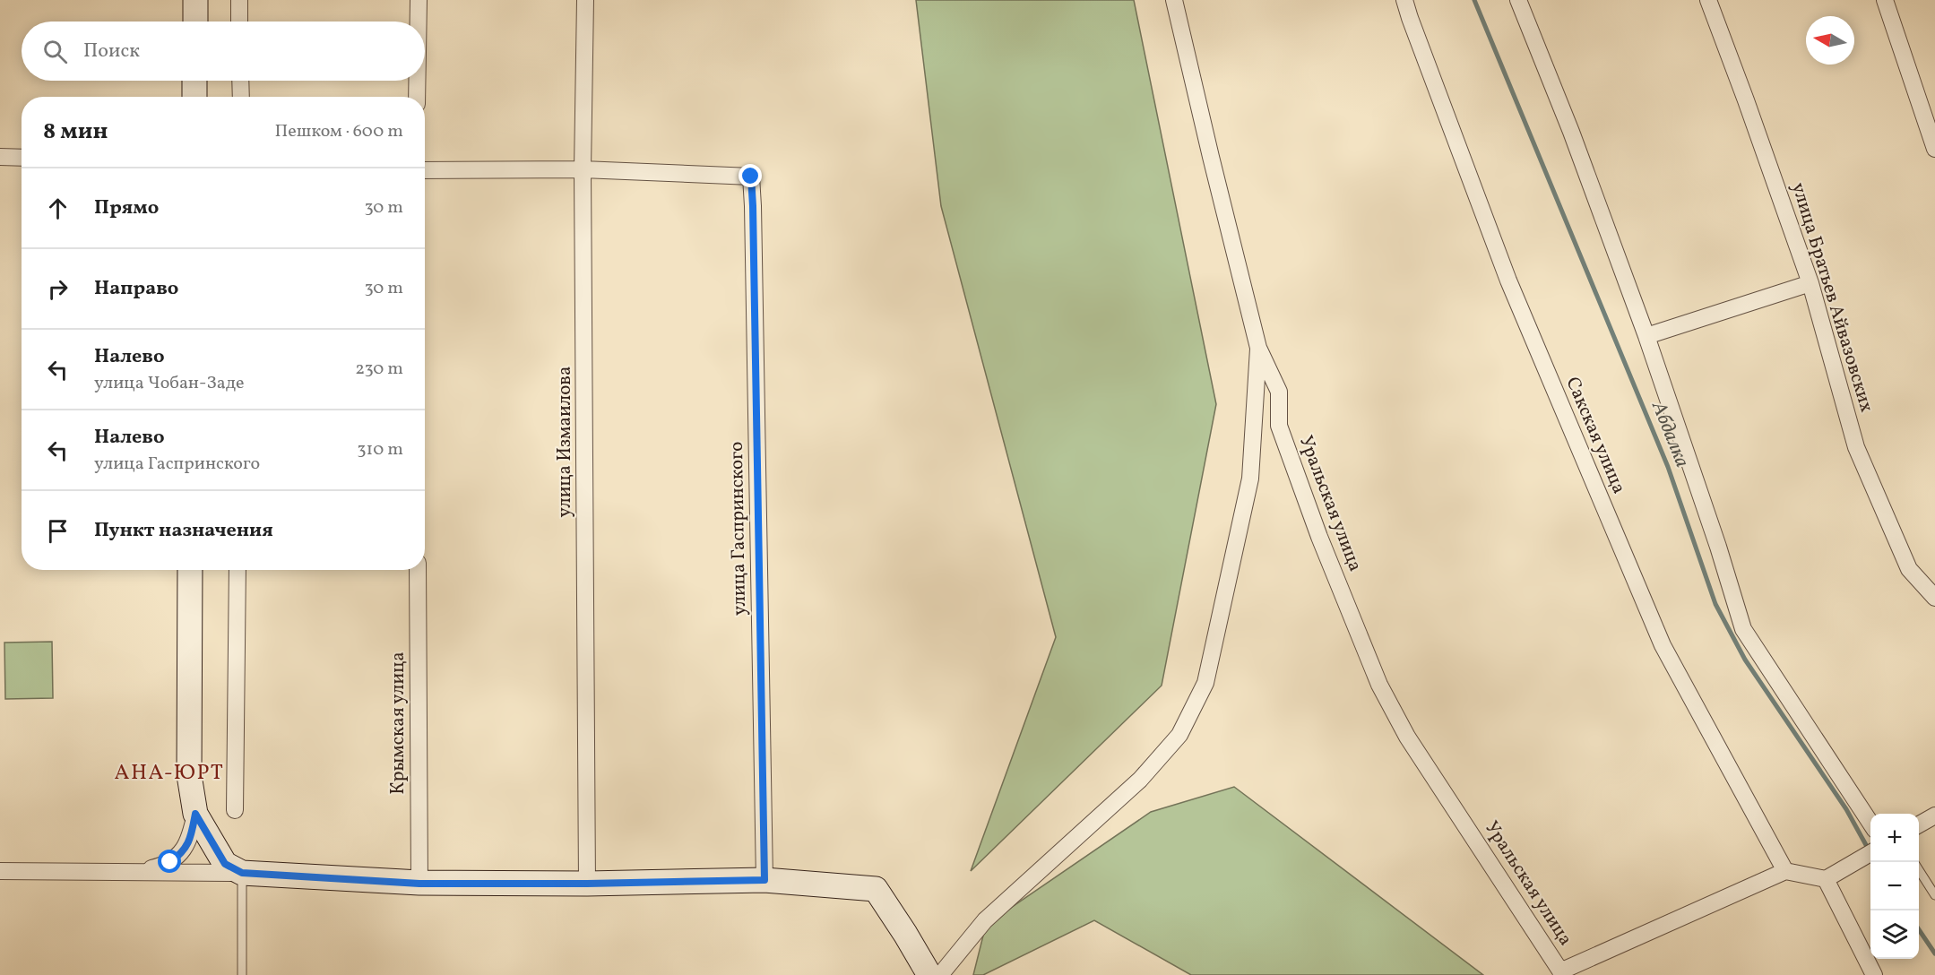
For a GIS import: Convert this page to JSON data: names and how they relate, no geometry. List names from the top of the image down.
{
  "streets": {
    "street": [
      "улица Братьев Айвазовских",
      "Сакская улица",
      "улица Измаилова",
      "Уральская улица",
      "улица Гаспринского",
      "Крымская улица"
    ]
  },
  "crossings": [
    ["улица Измаилова", "улица Гаспринского"]
  ],
  "districts": ["АНА-ЮРТ"],
  "water": ["Абдалка"],
  "north": "left",
  "page": {
    "search": "Поиск",
    "heading": ["8 мин", "Пешком · 600 m"],
    "list": [
      ["Прямо", "30 m"],
      ["Направо", "30 m"],
      ["Налево", "улица Чобан-Заде", "230 m"],
      ["Налево", "улица Гаспринского", "310 m"],
      "Пункт назначения"
    ],
    "map_buttons": ["+", "−"]
  }
}
